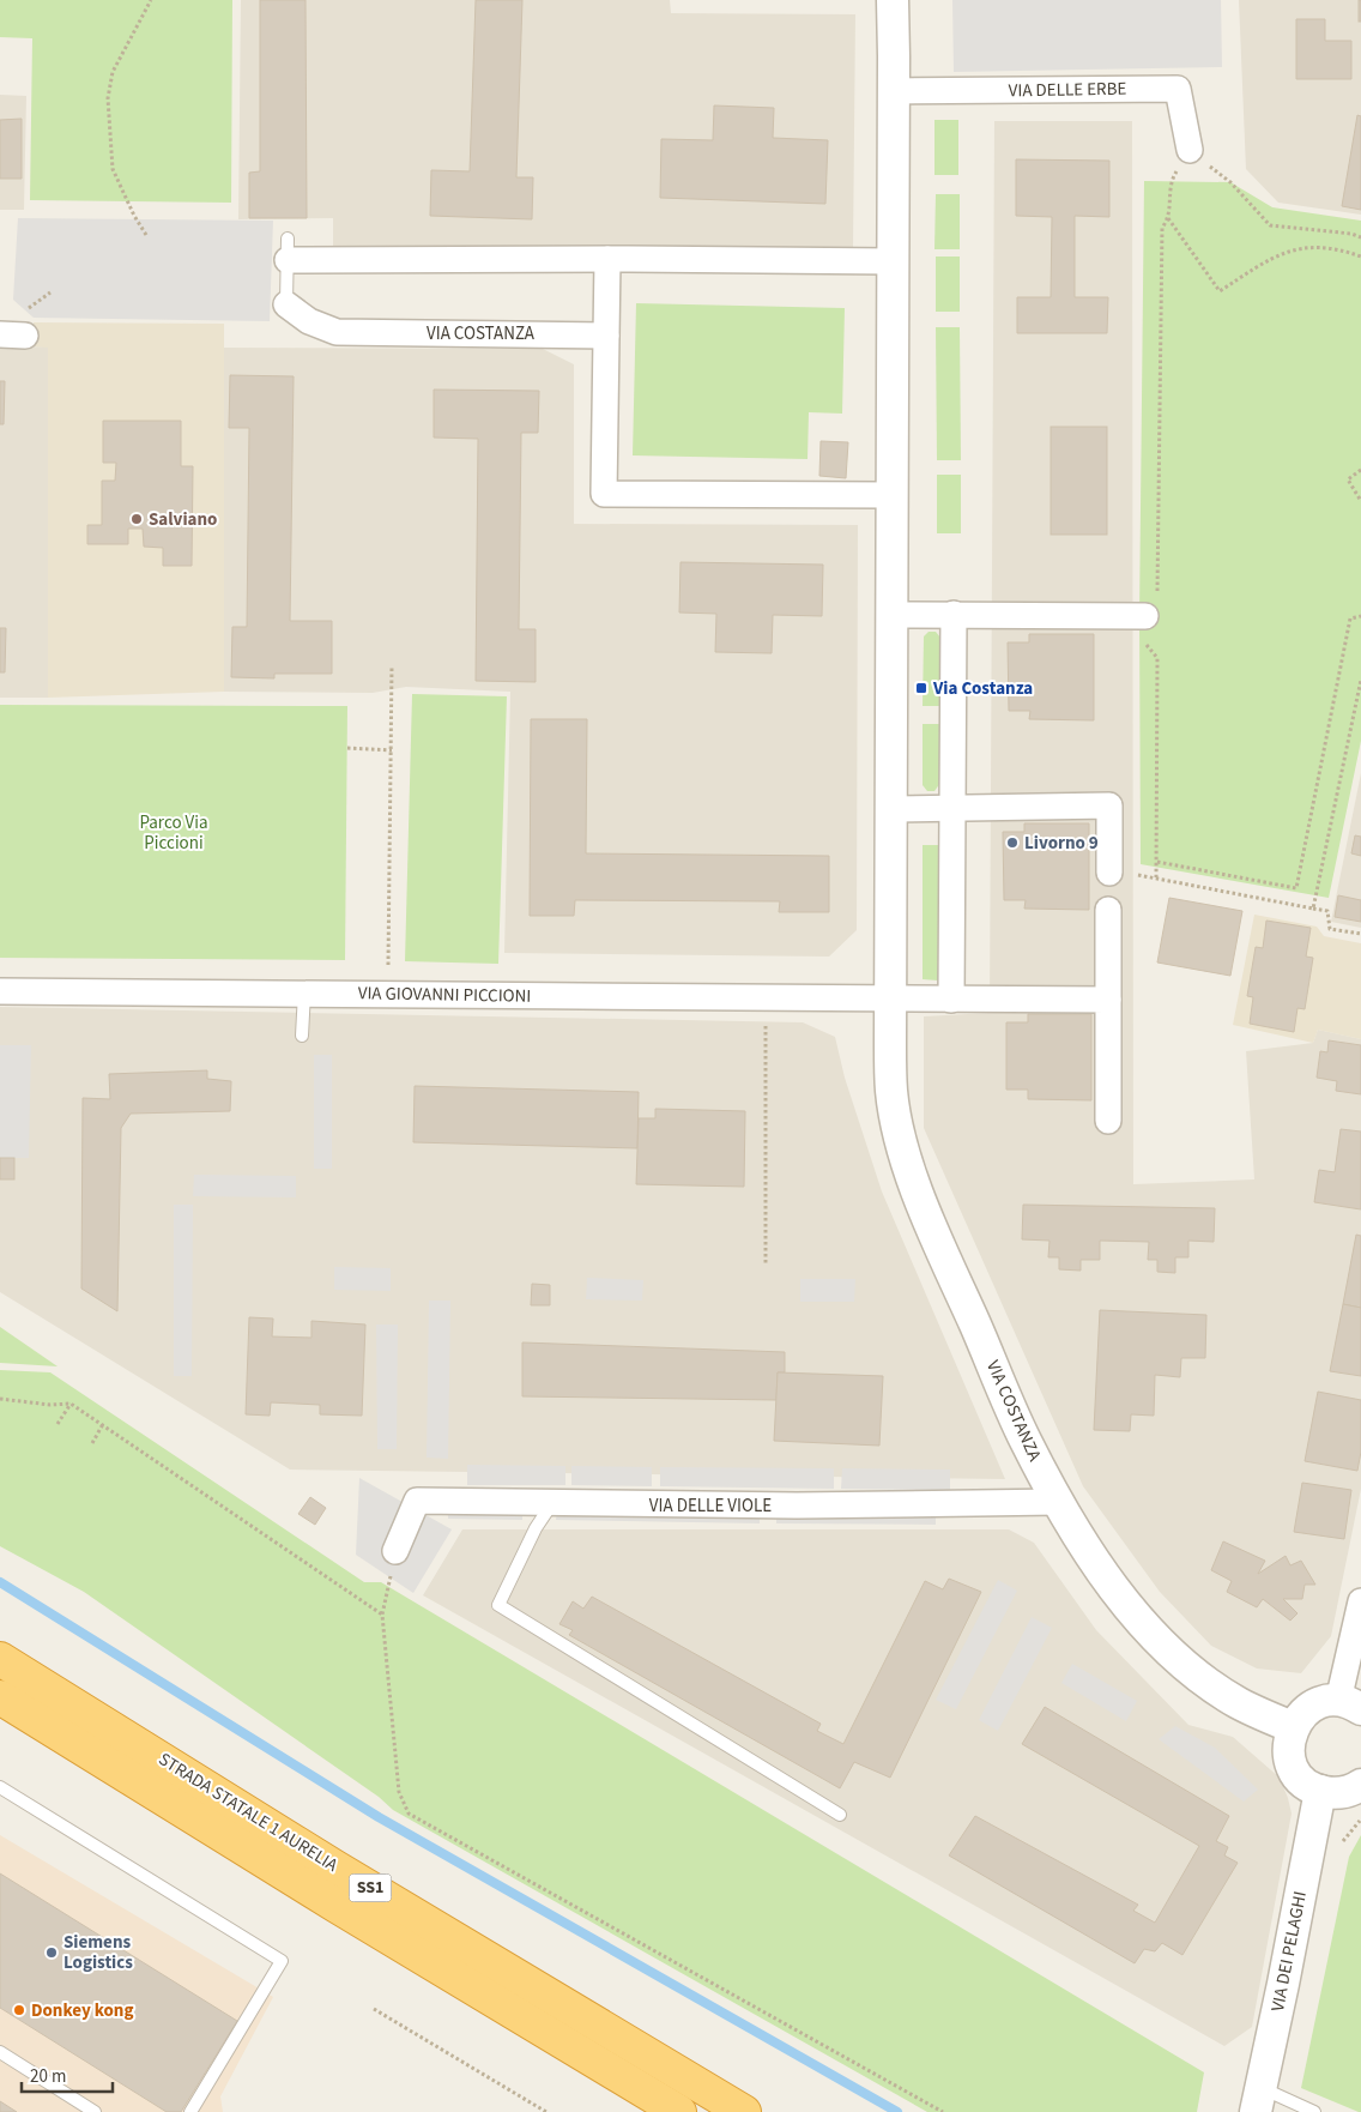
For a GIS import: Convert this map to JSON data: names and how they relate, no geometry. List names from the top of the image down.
{
  "streets": {
    "highway": ["STRADA STATALE 1 AURELIA", "SS1"],
    "street": [
      "VIA DELLE ERBE",
      "VIA COSTANZA",
      "VIA GIOVANNI PICCIONI",
      "VIA DELLE VIOLE",
      "VIA DEI PELAGHI"
    ]
  },
  "crossings": [
    ["VIA DELLE ERBE", "VIA COSTANZA"],
    ["VIA COSTANZA", "VIA GIOVANNI PICCIONI"],
    ["VIA COSTANZA", "VIA DELLE VIOLE"]
  ],
  "parks": ["Parco Via Piccioni"],
  "places": {
    "other": [
      "Salviano",
      "Livorno 9",
      "Siemens Logistics",
      "Donkey kong"
    ],
    "transit": ["Via Costanza"]
  },
  "scale_bar": "20 m"
}
